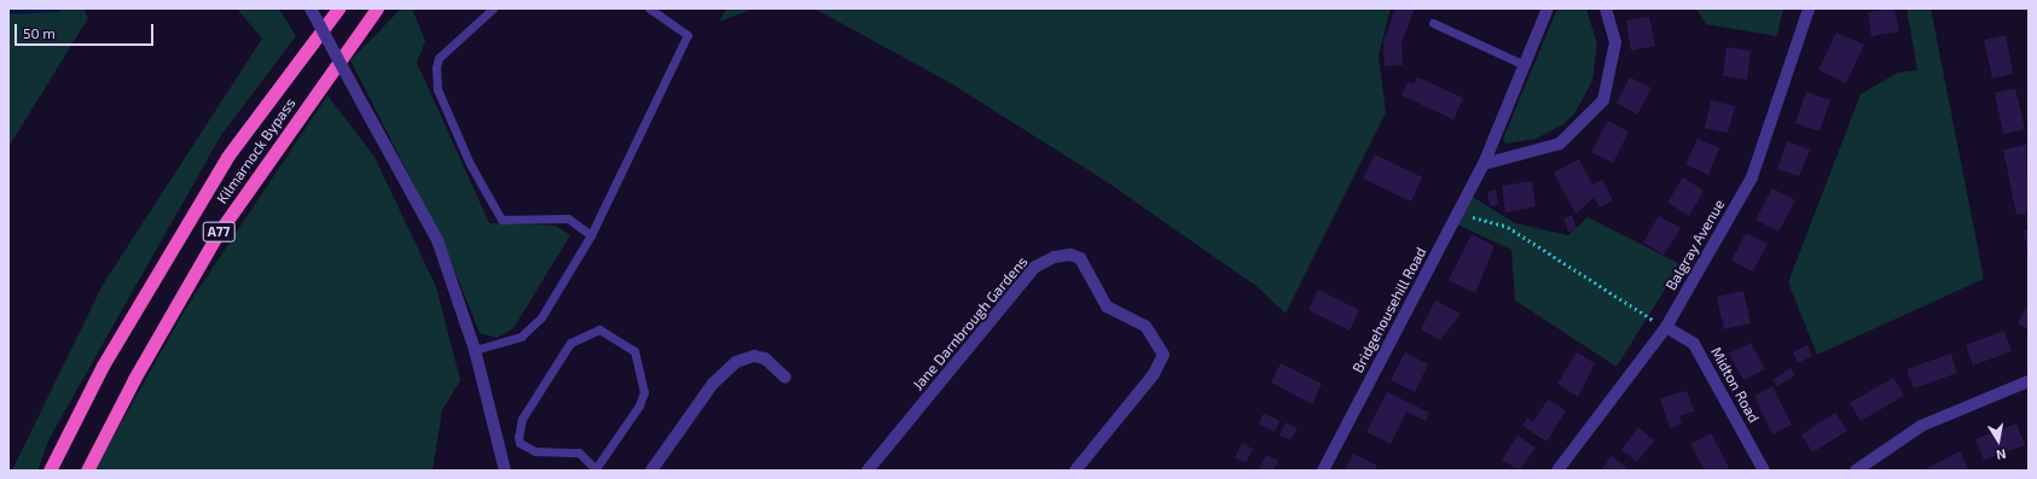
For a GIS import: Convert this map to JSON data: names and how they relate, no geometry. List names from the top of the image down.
{
  "streets": {
    "highway": ["Kilmarnock Bypass", "A77"],
    "street": [
      "Balgray Avenue",
      "Bridgehousehill Road",
      "Jane Darnbrough Gardens",
      "Midton Road"
    ]
  },
  "crossings": [
    ["Balgray Avenue", "Midton Road"]
  ],
  "scale_bar": "50 m",
  "north": "bottom"
}
